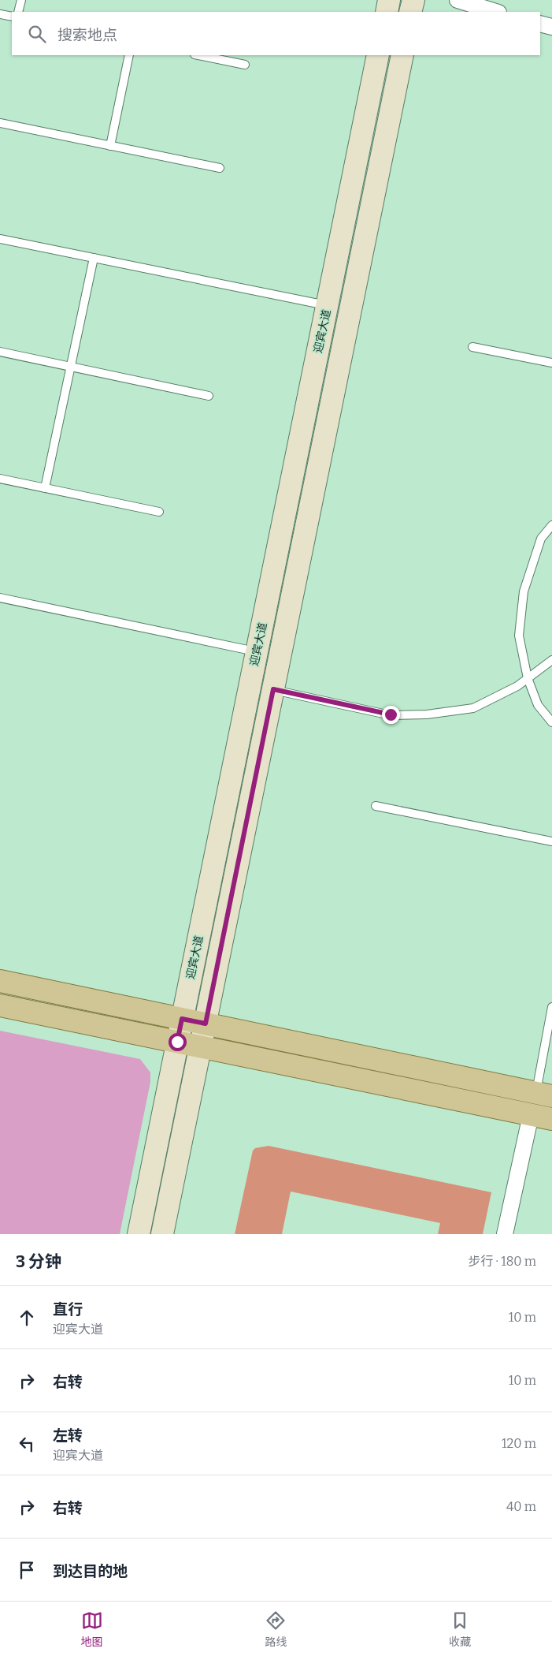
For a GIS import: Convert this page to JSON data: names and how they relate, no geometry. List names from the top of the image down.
{
  "streets": {
    "main road": ["迎宾大道"]
  },
  "page": {
    "search": "搜索地点",
    "heading": ["3 分钟", "步行 · 180 m"],
    "list": [
      ["直行", "迎宾大道", "10 m"],
      ["右转", "10 m"],
      ["左转", "迎宾大道", "120 m"],
      ["右转", "40 m"],
      "到达目的地"
    ],
    "nav": ["地图", "路线", "收藏"]
  }
}
